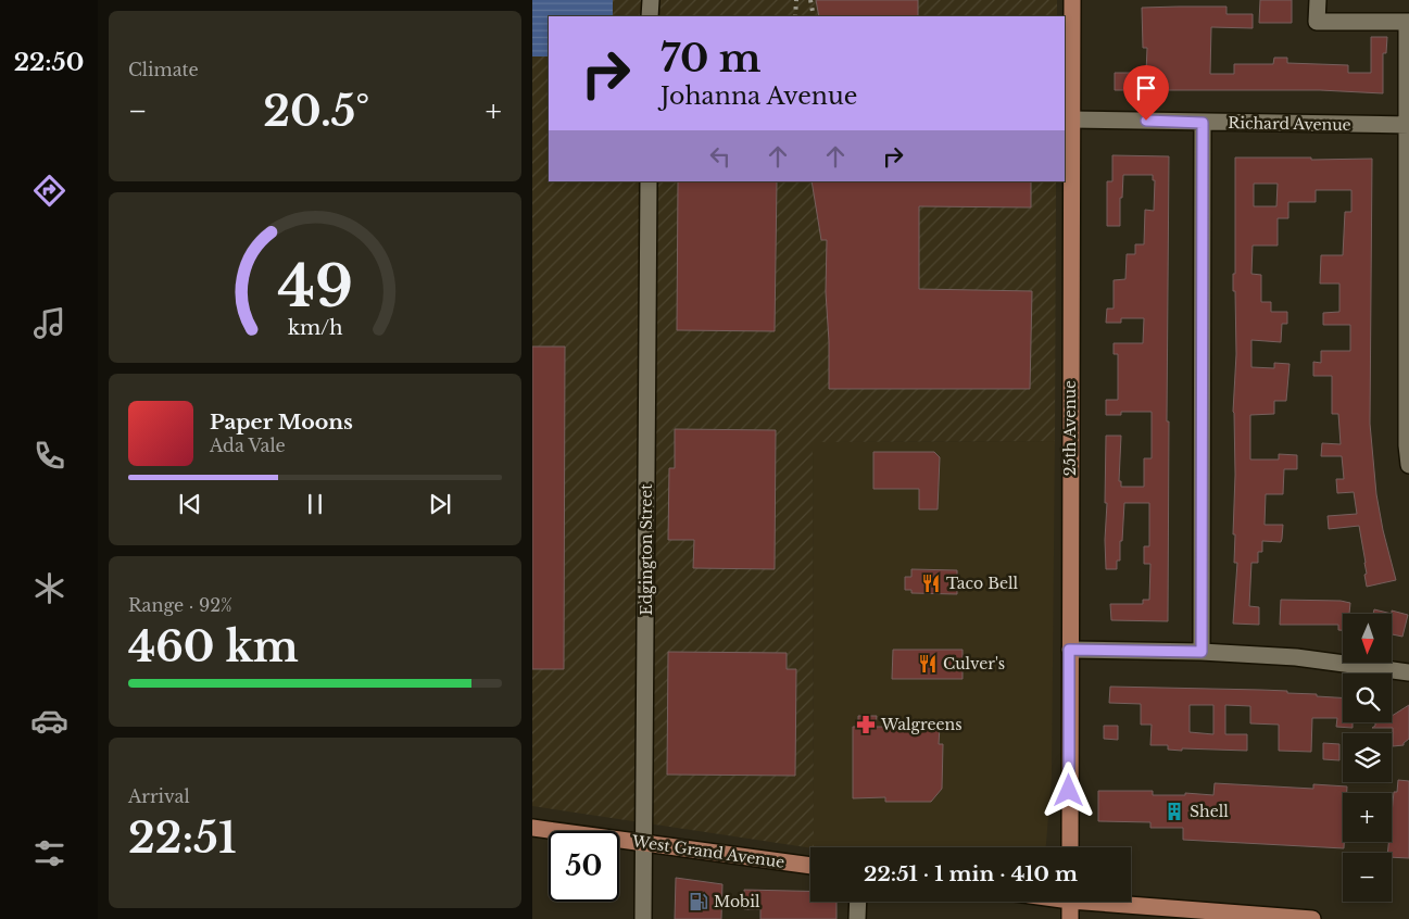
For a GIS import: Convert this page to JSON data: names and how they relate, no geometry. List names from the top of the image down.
{
  "streets": {
    "main road": ["25th Avenue", "West Grand Avenue"],
    "street": ["Richard Avenue", "Edgington Street"]
  },
  "crossings": [
    ["Richard Avenue", "25th Avenue"],
    ["Edgington Street", "West Grand Avenue"]
  ],
  "places": {
    "restaurant": ["Taco Bell", "Culver's"],
    "pharmacy": ["Walgreens"],
    "building": ["Shell"],
    "fuel station": ["Mobil"]
  },
  "north": "bottom",
  "page": {
    "tabs": "22:50",
    "tile": [
      "Climate",
      ["Range · 92%", "460 km"],
      ["Arrival", "22:51"]
    ],
    "turn": ["70 m", "Johanna Avenue"],
    "heat": ["−", "20.5°", "+"],
    "song": ["Paper Moons", "Ada Vale"],
    "map_buttons": ["+", "−"],
    "limit": "50",
    "trip": "22:51 · 1 min · 410 m",
    "gauge": ["49", "km/h"]
  }
}
